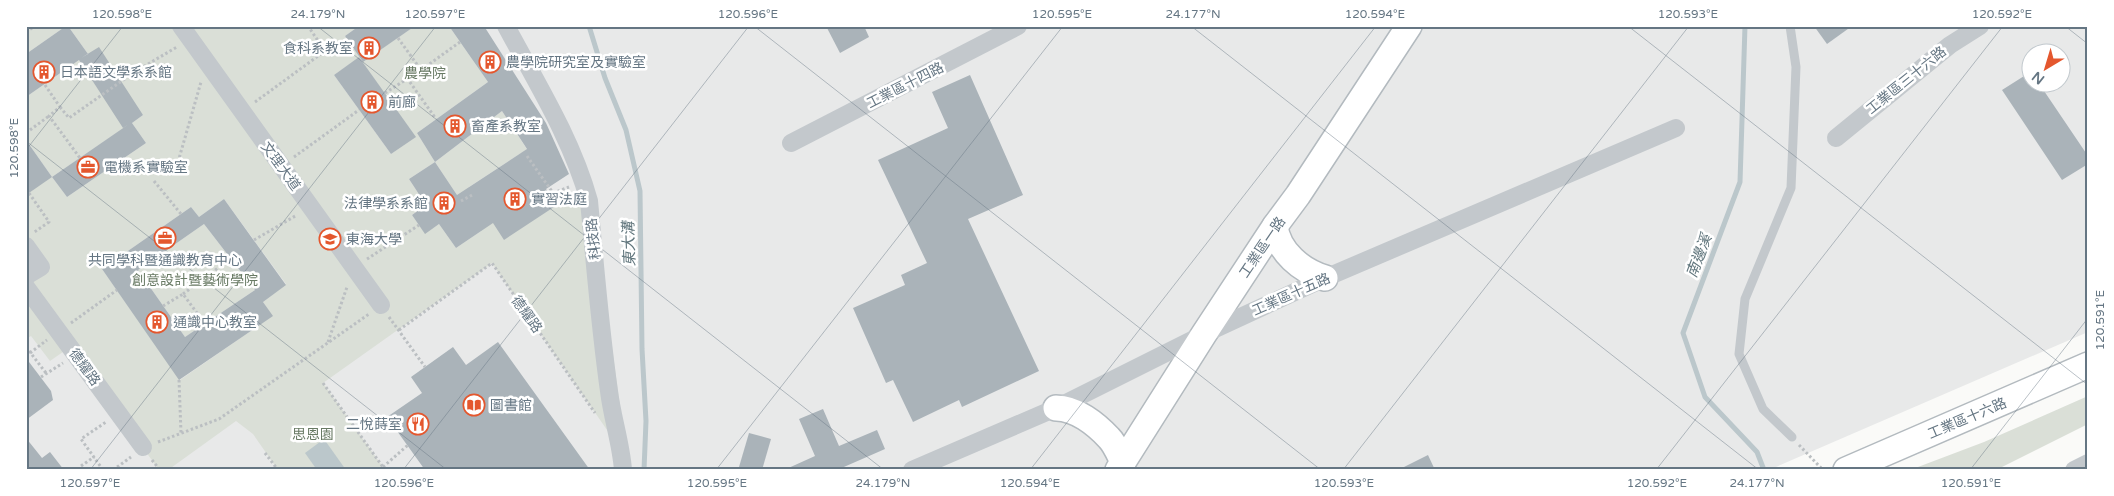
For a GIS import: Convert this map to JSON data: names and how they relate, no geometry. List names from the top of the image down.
{
  "streets": {
    "street": [
      "工業區三十六路",
      "工業區十四路",
      "文理大道",
      "科技路",
      "工業區一路",
      "工業區十五路",
      "德耀路",
      "工業區十六路"
    ]
  },
  "crossings": [
    ["工業區一路", "工業區十五路"]
  ],
  "water": ["東大溝", "南邊溪"],
  "parks": ["農學院", "創意設計暨藝術學院", "思恩園"],
  "places": {
    "building": [
      "食科系教室",
      "農學院研究室及實驗室",
      "日本語文學系系館",
      "前廊",
      "畜產系教室",
      "實習法庭",
      "法律學系系館",
      "通識中心教室"
    ],
    "office": ["電機系實驗室", "共同學科暨通識教育中心"],
    "school or university": ["東海大學"],
    "library": ["圖書館"],
    "restaurant": ["二悅蒔室"]
  },
  "north": "bottom left",
  "coordinates": [
    "120.598°E",
    "24.179°N",
    "120.597°E",
    "120.596°E",
    "120.595°E",
    "24.177°N",
    "120.594°E",
    "120.593°E",
    "120.592°E",
    "120.591°E"
  ]
}
